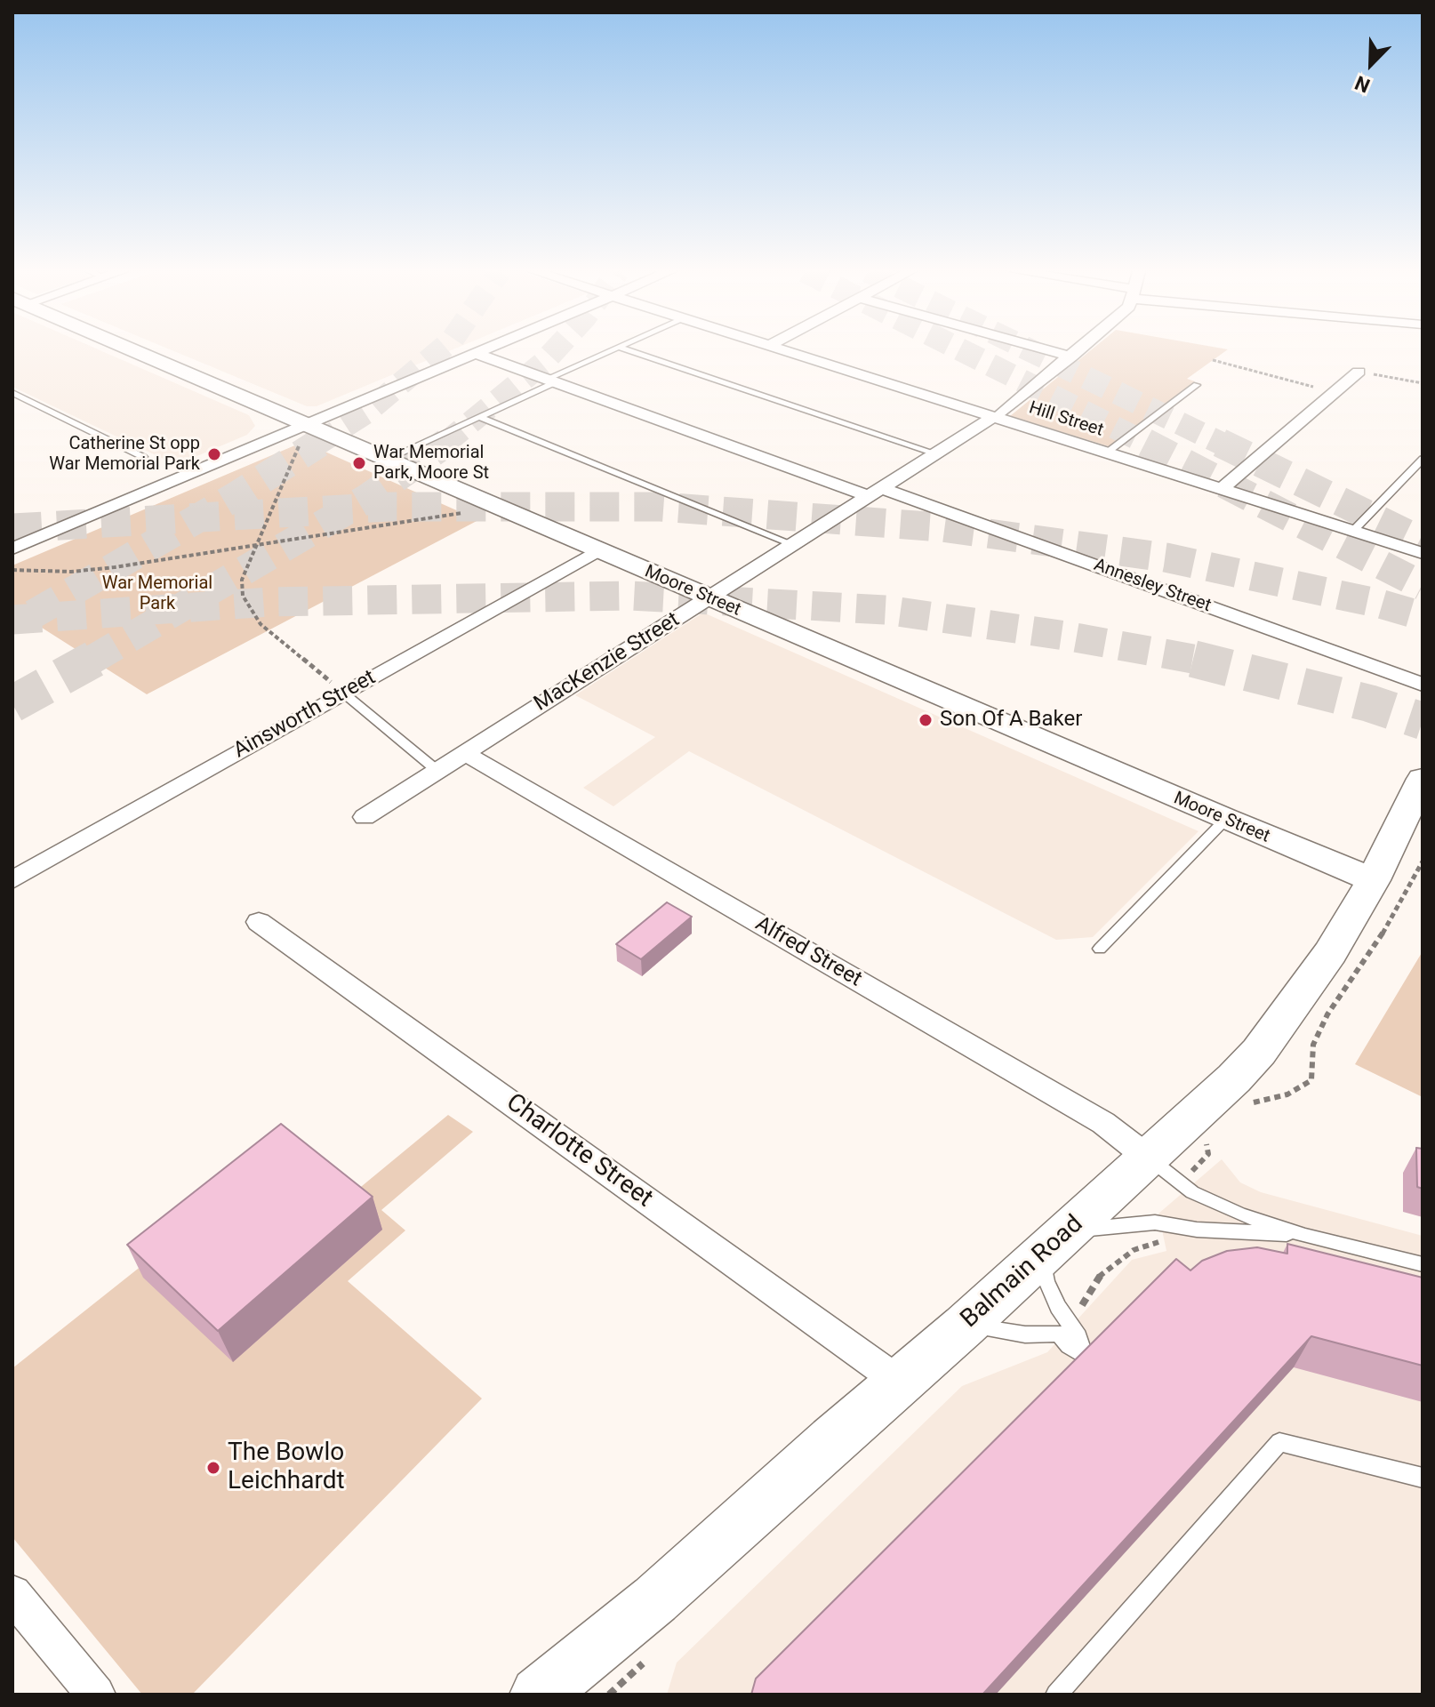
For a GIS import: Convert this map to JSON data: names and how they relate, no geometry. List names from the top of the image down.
{
  "streets": {
    "main road": ["Moore Street", "Balmain Road"],
    "street": [
      "Hill Street",
      "Annesley Street",
      "MacKenzie Street",
      "Ainsworth Street",
      "Alfred Street",
      "Charlotte Street"
    ]
  },
  "crossings": [
    ["Hill Street", "MacKenzie Street"],
    ["Annesley Street", "MacKenzie Street"],
    ["Moore Street", "MacKenzie Street"],
    ["Moore Street", "Ainsworth Street"],
    ["Moore Street", "Balmain Road"],
    ["MacKenzie Street", "Alfred Street"],
    ["Alfred Street", "Balmain Road"],
    ["Charlotte Street", "Balmain Road"]
  ],
  "parks": ["War Memorial Park"],
  "places": [
    "Catherine St opp War Memorial Park",
    "War Memorial Park, Moore St",
    "Son Of A Baker",
    "The Bowlo Leichhardt"
  ],
  "north": "bottom left"
}
